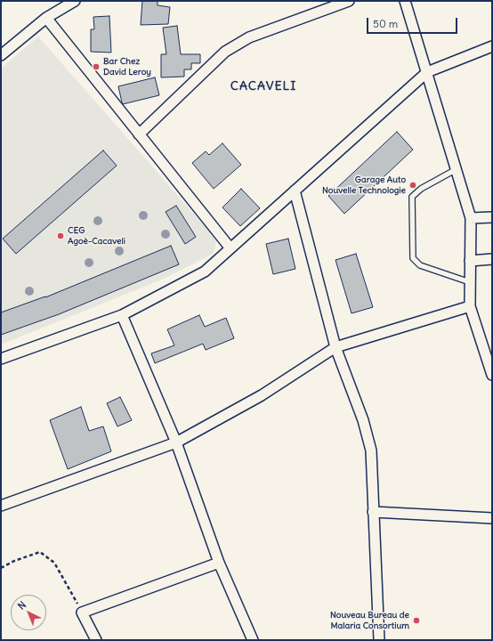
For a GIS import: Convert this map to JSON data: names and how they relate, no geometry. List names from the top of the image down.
{
  "districts": ["CACAVELI"],
  "places": [
    "Bar Chez David Leroy",
    "Garage Auto Nouvelle Technologie",
    "CEG Agoè-Cacaveli",
    "Nouveau Bureau de Malaria Consortium"
  ],
  "scale_bar": "50 m",
  "north": "top left"
}
